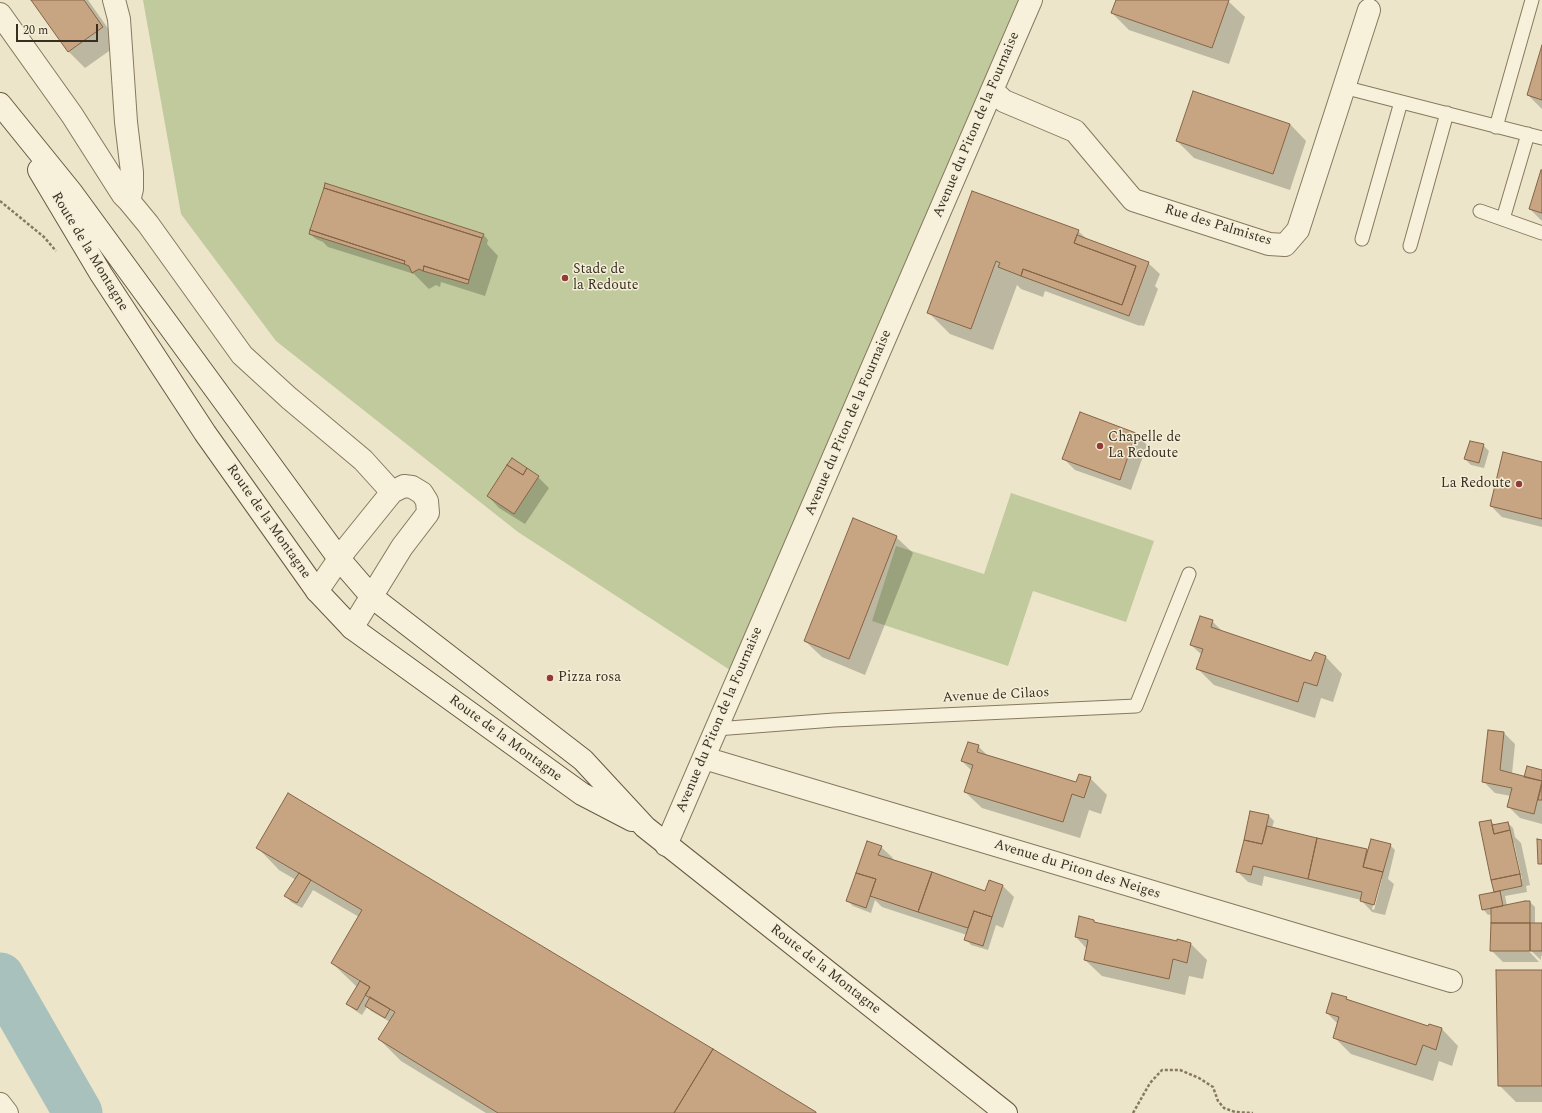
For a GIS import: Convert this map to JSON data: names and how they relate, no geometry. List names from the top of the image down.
{
  "streets": {
    "street": [
      "Avenue du Piton de la Fournaise",
      "Rue des Palmistes",
      "Route de la Montagne",
      "Avenue du Piton des Neiges"
    ],
    "lane": ["Avenue de Cilaos"]
  },
  "crossings": [
    ["Avenue du Piton de la Fournaise", "Rue des Palmistes"],
    ["Avenue du Piton de la Fournaise", "Route de la Montagne"],
    ["Avenue du Piton de la Fournaise", "Avenue de Cilaos"],
    ["Avenue du Piton de la Fournaise", "Avenue du Piton des Neiges"]
  ],
  "places": [
    "Stade de la Redoute",
    "Chapelle de La Redoute",
    "La Redoute",
    "Pizza rosa"
  ],
  "scale_bar": "20 m"
}
